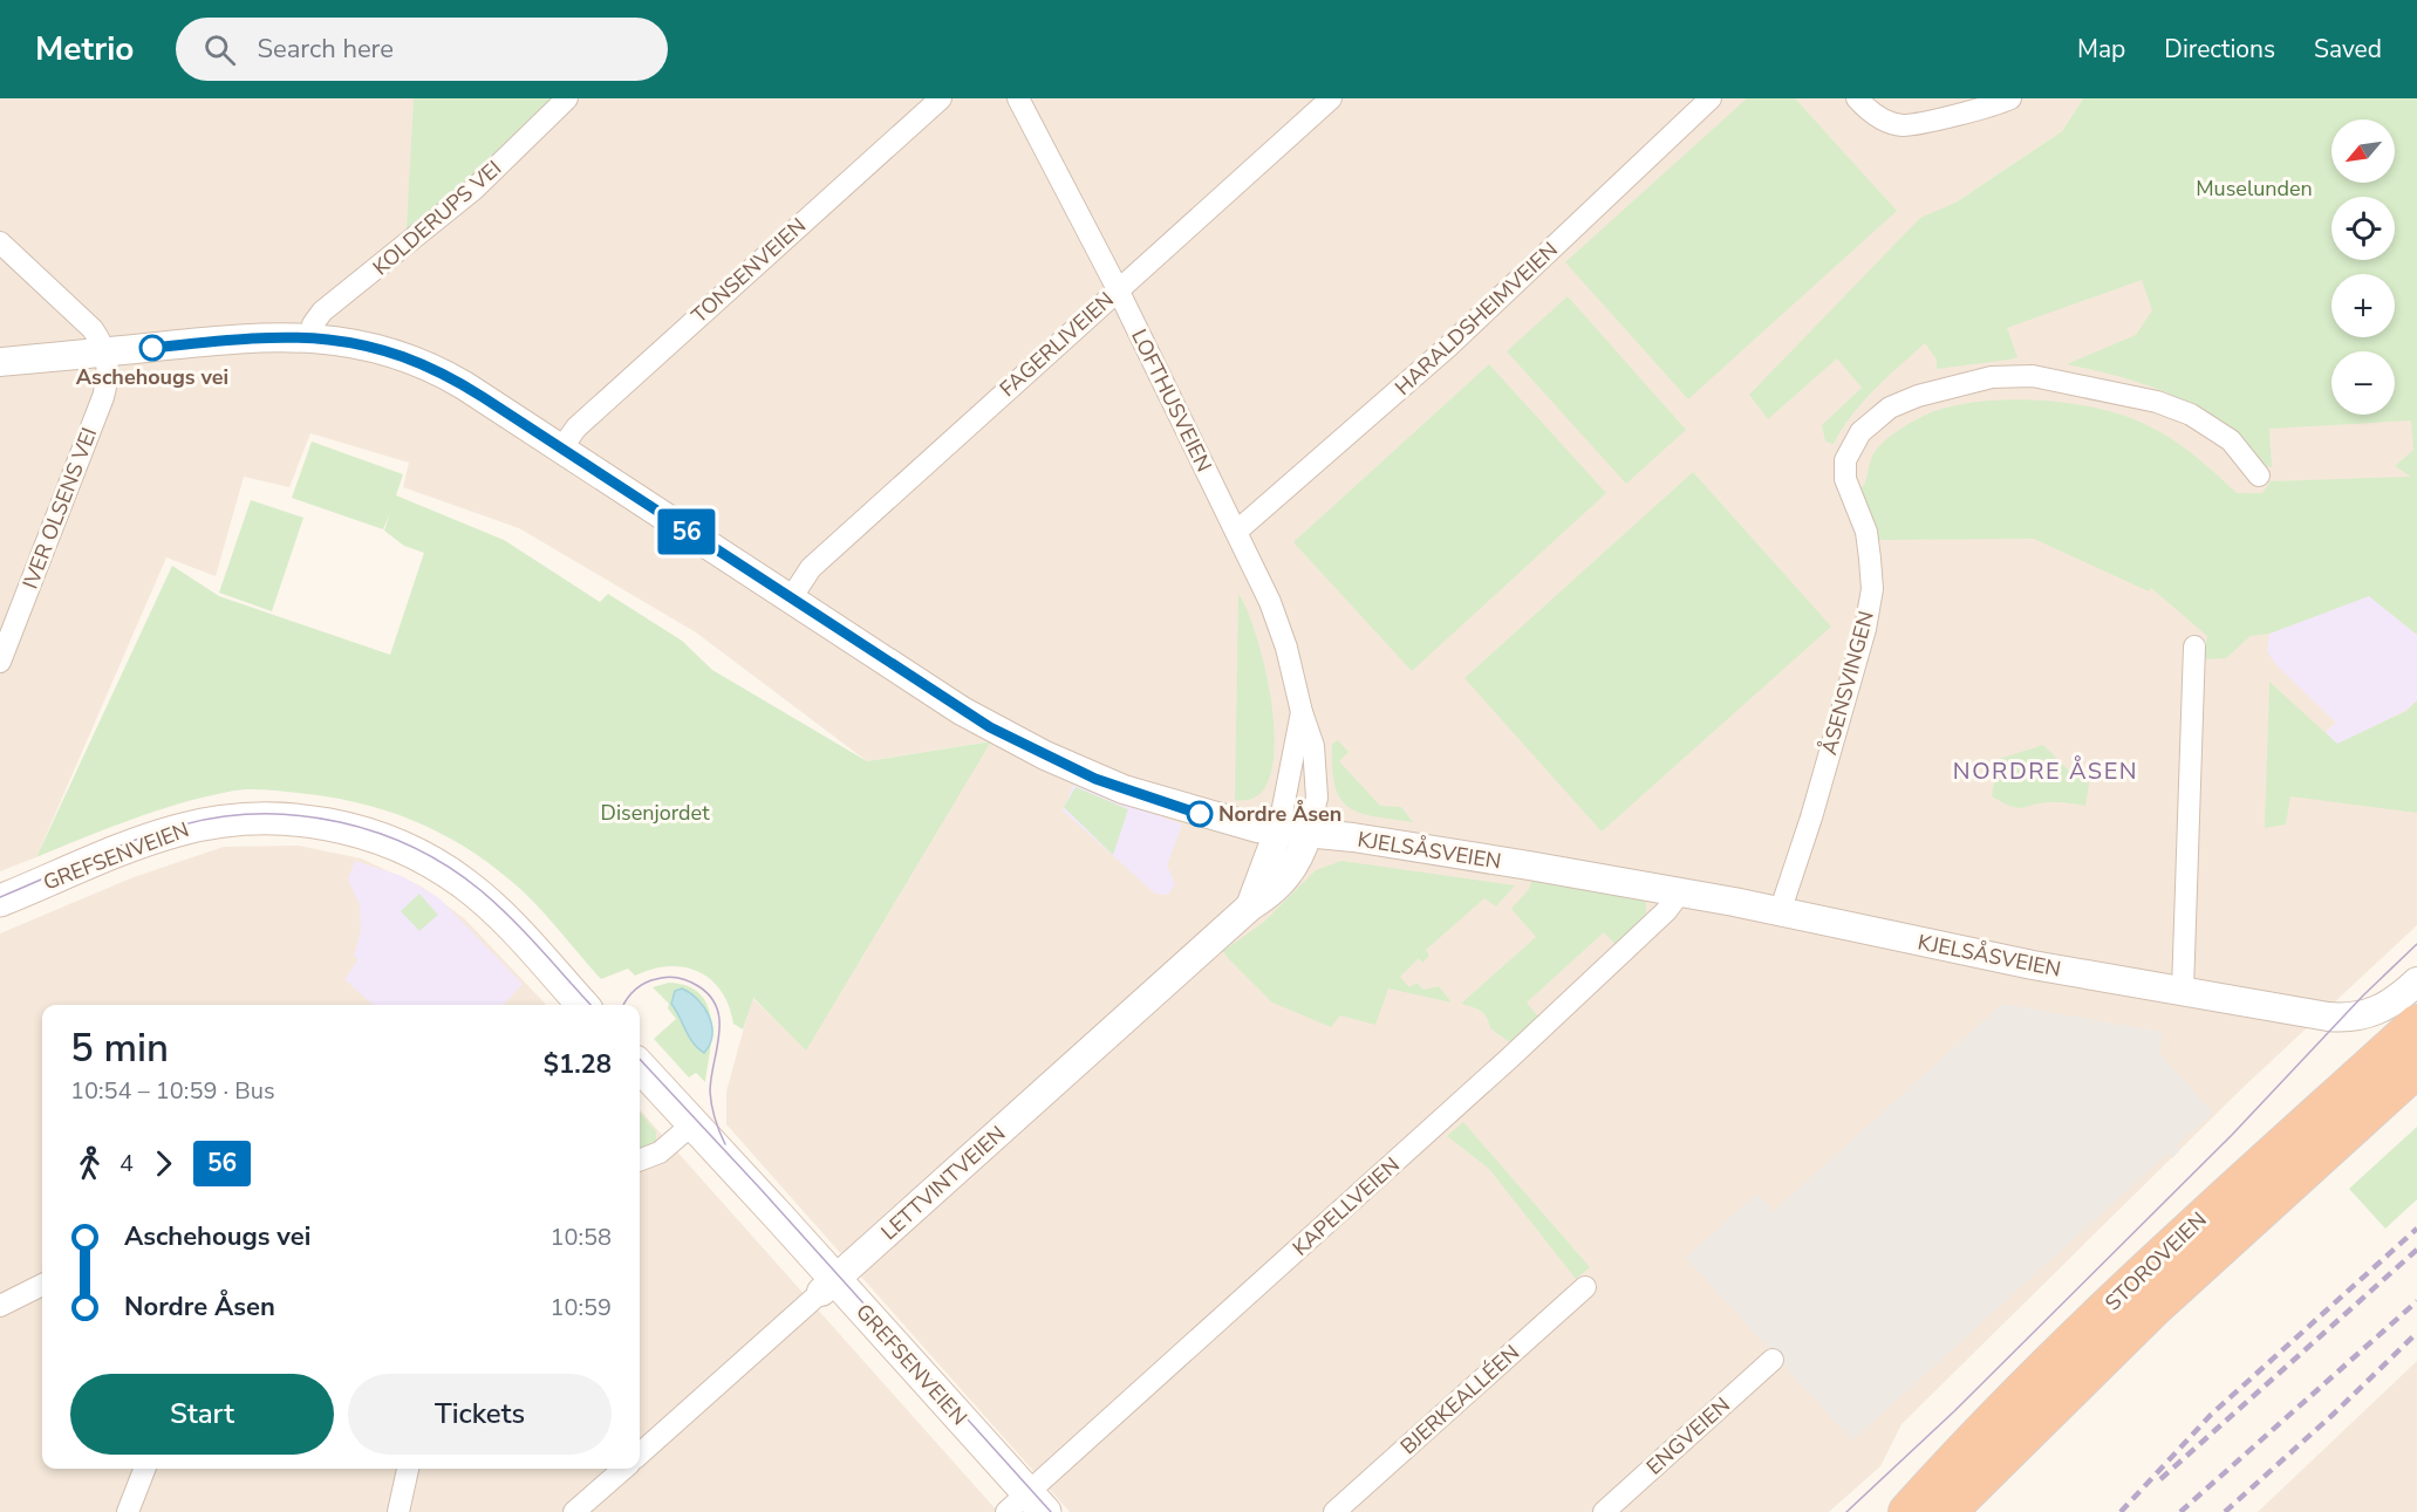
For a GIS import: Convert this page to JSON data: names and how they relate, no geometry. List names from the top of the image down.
{
  "streets": {
    "highway": ["STOROVEIEN"],
    "main road": ["GREFSENVEIEN"],
    "street": [
      "KOLDERUPS VEI",
      "TONSENVEIEN",
      "HARALDSHEIMVEIEN",
      "FAGERLIVEIEN",
      "LOFTHUSVEIEN",
      "IVER OLSENS VEI",
      "ÅSENSVINGEN",
      "KJELSÅSVEIEN",
      "LETTVINTVEIEN",
      "KAPELLVEIEN",
      "BJERKEALLÉEN",
      "ENGVEIEN"
    ]
  },
  "crossings": [
    ["KOLDERUPS VEI", "KJELSÅSVEIEN"],
    ["TONSENVEIEN", "KJELSÅSVEIEN"],
    ["HARALDSHEIMVEIEN", "LOFTHUSVEIEN"],
    ["FAGERLIVEIEN", "LOFTHUSVEIEN"],
    ["FAGERLIVEIEN", "KJELSÅSVEIEN"],
    ["LOFTHUSVEIEN", "KJELSÅSVEIEN"],
    ["LOFTHUSVEIEN", "LETTVINTVEIEN"],
    ["IVER OLSENS VEI", "KJELSÅSVEIEN"],
    ["ÅSENSVINGEN", "KJELSÅSVEIEN"],
    ["KJELSÅSVEIEN", "LETTVINTVEIEN"],
    ["KJELSÅSVEIEN", "KAPELLVEIEN"],
    ["GREFSENVEIEN", "LETTVINTVEIEN"],
    ["GREFSENVEIEN", "KAPELLVEIEN"]
  ],
  "districts": ["NORDRE ÅSEN"],
  "parks": ["Muselunden", "Disenjordet"],
  "places": ["Aschehougs vei", "Nordre Åsen"],
  "lines": ["bus line 56"],
  "north": "bottom left",
  "page": {
    "header": "Metrio",
    "search": "Search here",
    "nav": ["Map", "Directions", "Saved"],
    "on_map": "56",
    "map_buttons": ["+", "−"],
    "heading": ["5 min", "10:54 – 10:59 · Bus", "$1.28"],
    "legs": ["4", "56"],
    "list": [
      {
        "name": "Aschehougs vei",
        "value": "10:58"
      },
      {
        "name": "Nordre Åsen",
        "value": "10:59"
      }
    ],
    "buttons": ["Start", "Tickets"]
  }
}
